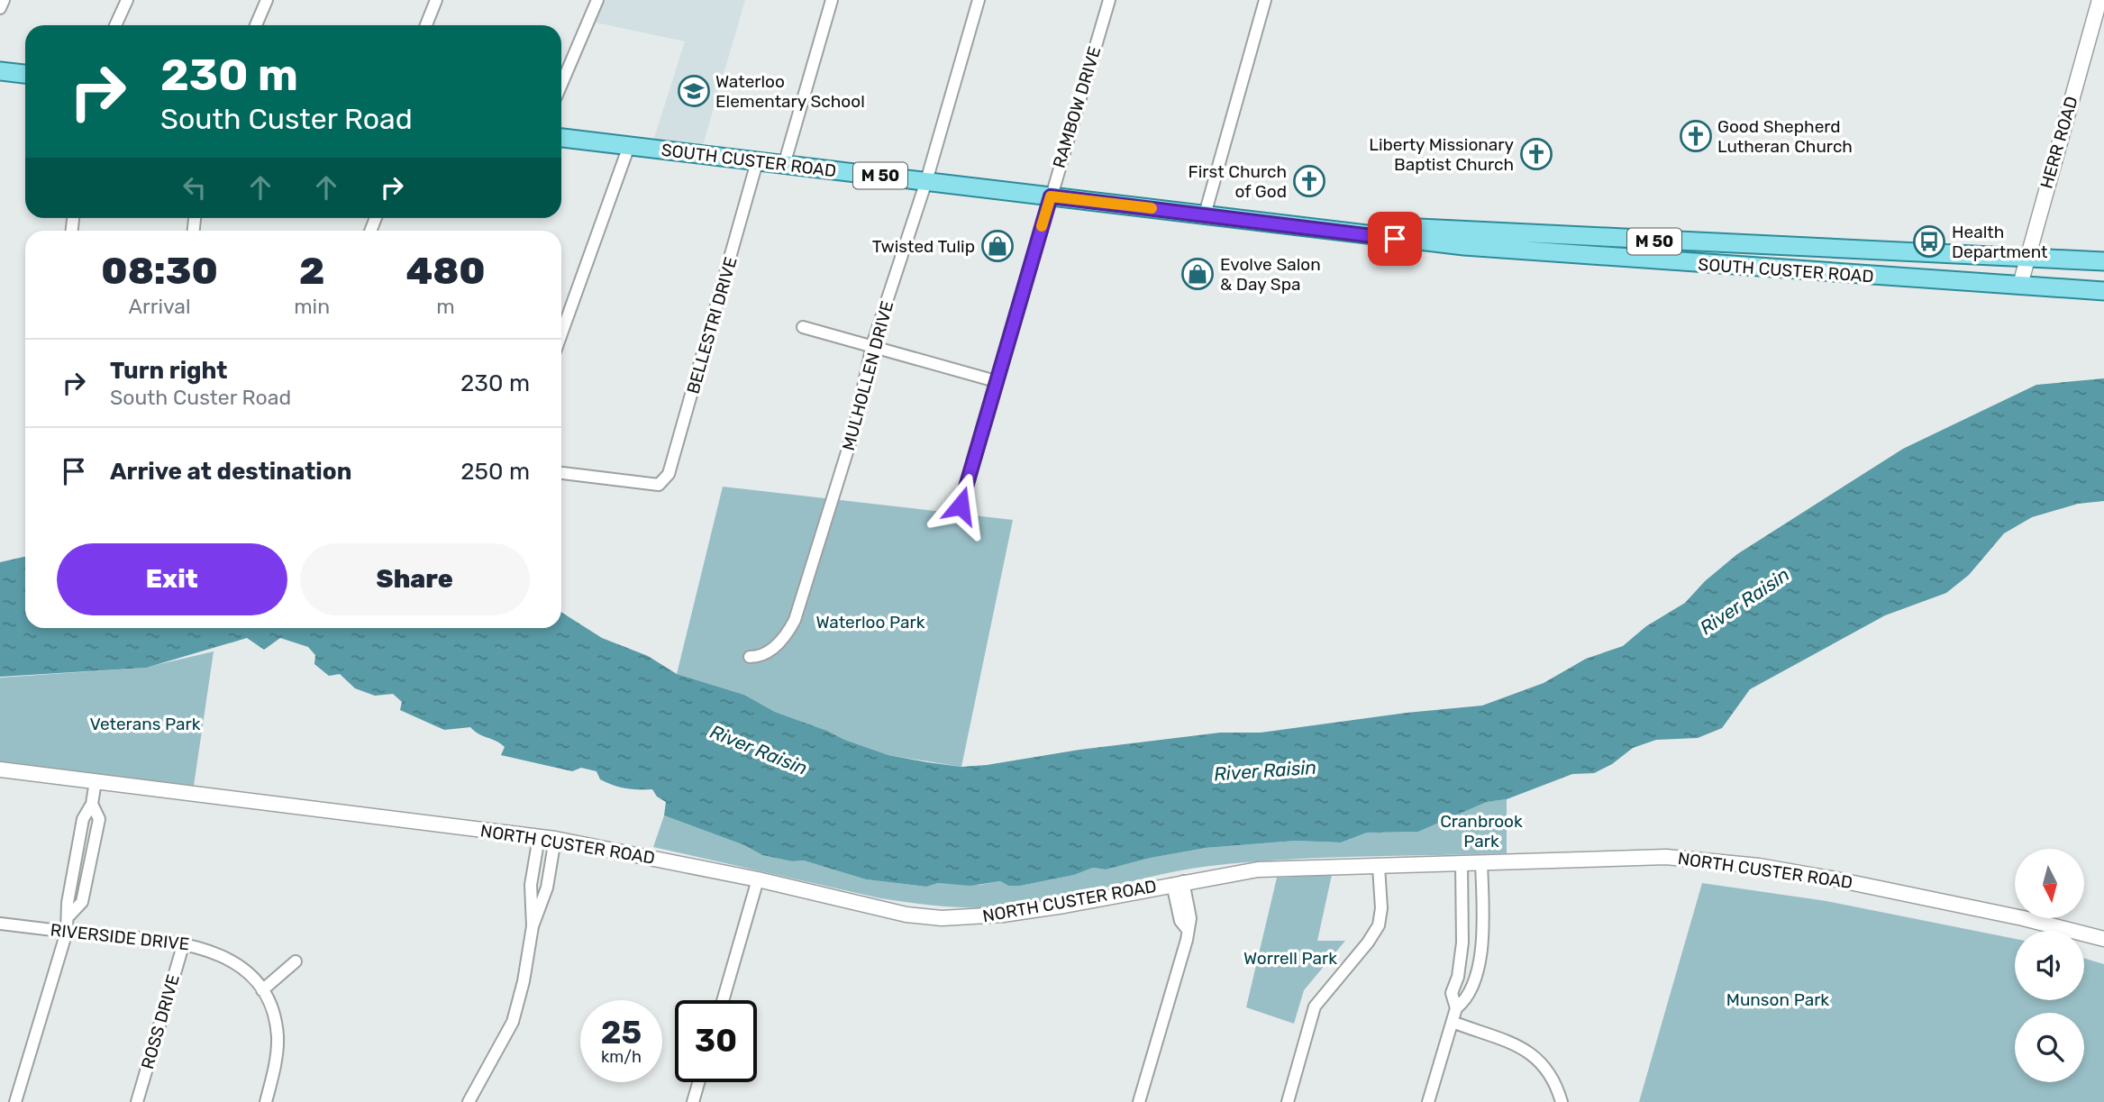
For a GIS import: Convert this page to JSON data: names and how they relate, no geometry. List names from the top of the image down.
{
  "streets": {
    "main road": ["SOUTH CUSTER ROAD", "M 50"],
    "street": [
      "RAMBOW DRIVE",
      "HERR ROAD",
      "BELLESTRI DRIVE",
      "MULHOLLEN DRIVE",
      "NORTH CUSTER ROAD",
      "RIVERSIDE DRIVE",
      "ROSS DRIVE"
    ]
  },
  "crossings": [
    ["RAMBOW DRIVE", "SOUTH CUSTER ROAD"],
    ["HERR ROAD", "SOUTH CUSTER ROAD"],
    ["SOUTH CUSTER ROAD", "BELLESTRI DRIVE"],
    ["SOUTH CUSTER ROAD", "MULHOLLEN DRIVE"],
    ["RIVERSIDE DRIVE", "ROSS DRIVE"]
  ],
  "water": ["River Raisin"],
  "parks": [
    "Waterloo Park",
    "Veterans Park",
    "Cranbrook Park",
    "Worrell Park",
    "Munson Park"
  ],
  "places": {
    "school or university": ["Waterloo Elementary School"],
    "church": ["Good Shepherd Lutheran Church", "Liberty Missionary Baptist Church", "First Church of God"],
    "bus stop": ["Health Department"],
    "shop": ["Twisted Tulip", "Evolve Salon & Day Spa"]
  },
  "north": "bottom",
  "page": {
    "turn": ["230 m", "South Custer Road"],
    "eta": [
      "08:30",
      "Arrival",
      "2",
      "min",
      "480",
      "m"
    ],
    "list": [
      {
        "name": "Turn right",
        "note": "South Custer Road",
        "value": "230 m"
      },
      {
        "name": "Arrive at destination",
        "value": "250 m"
      }
    ],
    "buttons": ["Exit", "Share"],
    "speed": "25 km/h",
    "limit": "30"
  }
}
